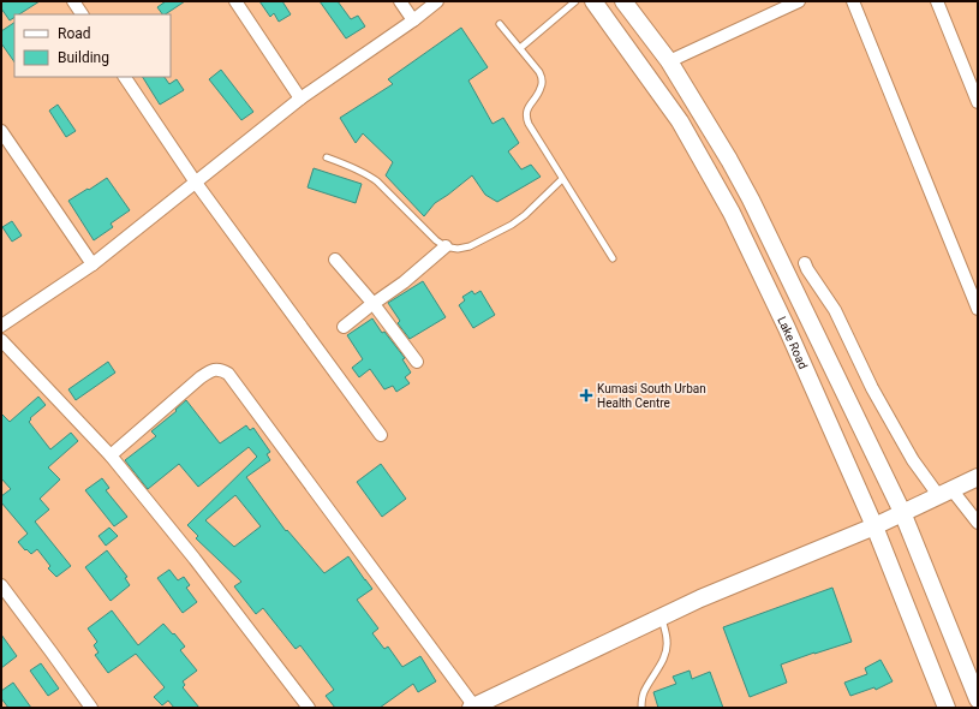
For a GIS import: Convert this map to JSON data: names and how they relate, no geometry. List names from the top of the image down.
{
  "streets": {
    "main road": ["Lake Road"]
  },
  "places": {
    "health": ["Kumasi South Urban Health Centre"]
  },
  "legend": ["Road", "Building"]
}
